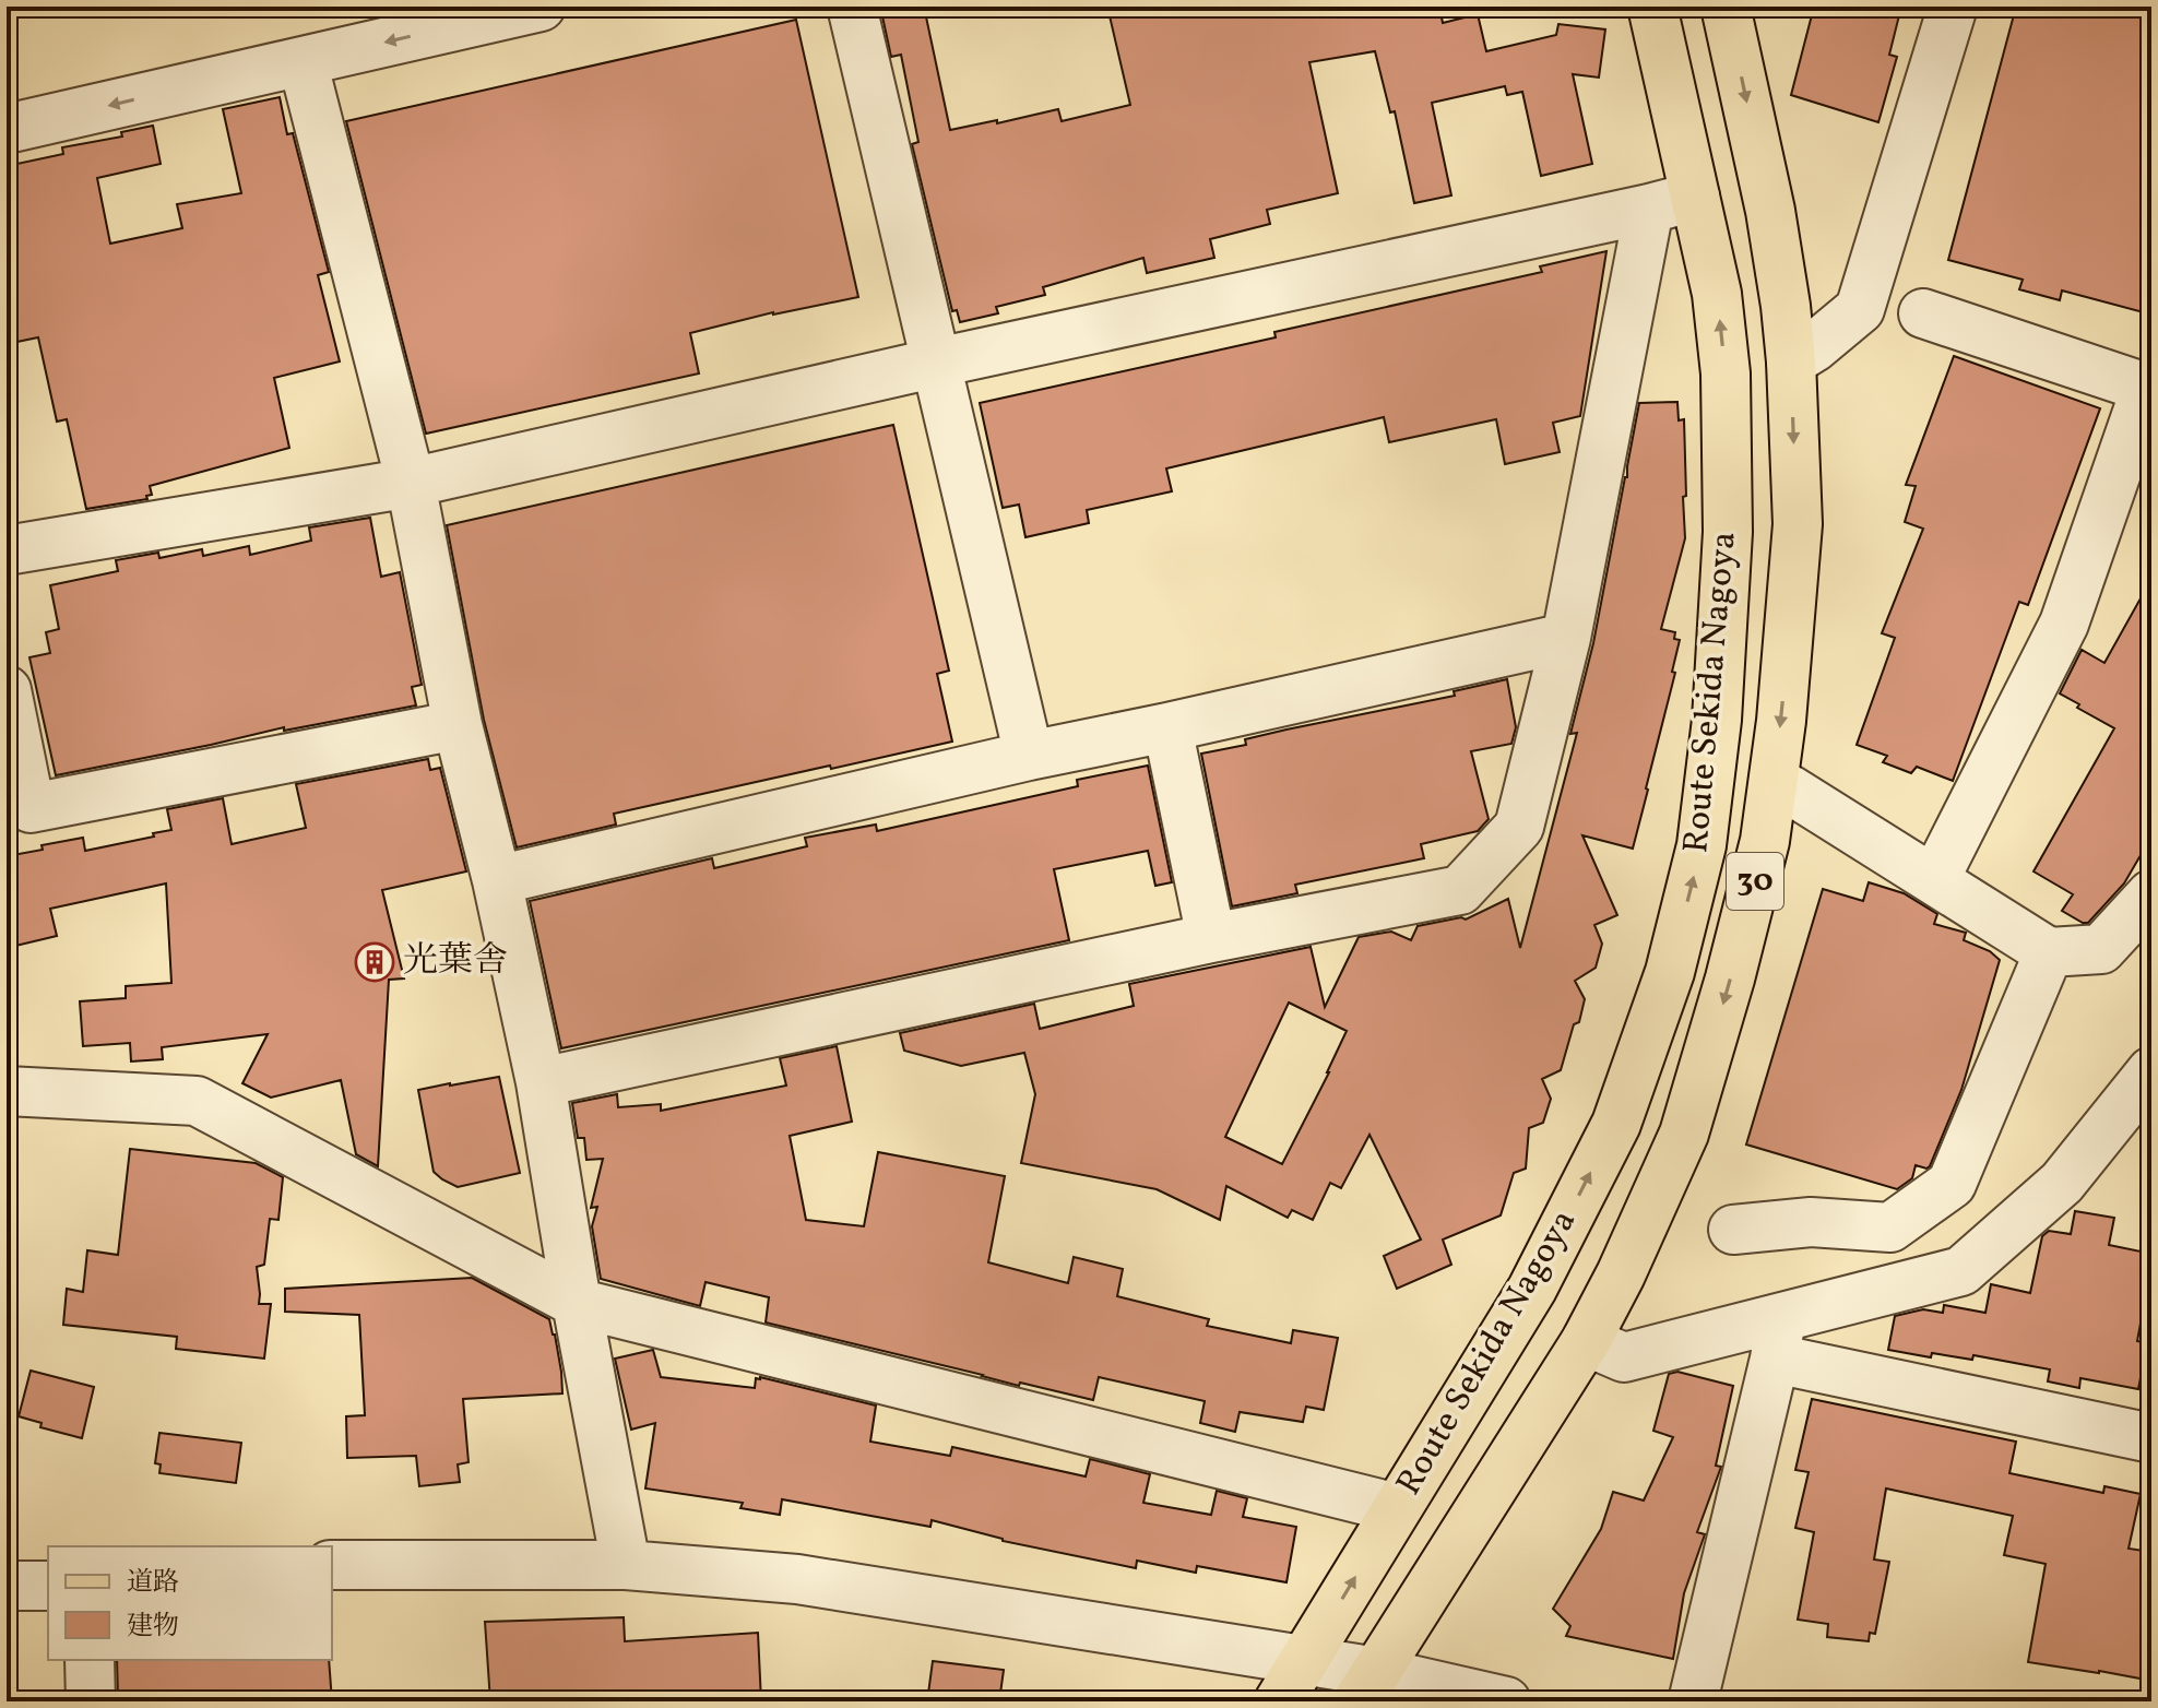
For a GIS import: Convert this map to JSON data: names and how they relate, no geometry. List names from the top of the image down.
{
  "streets": {
    "main road": ["Route Sekida Nagoya", "30"]
  },
  "places": {
    "building": ["光葉舎"]
  },
  "legend": ["道路", "建物"]
}
